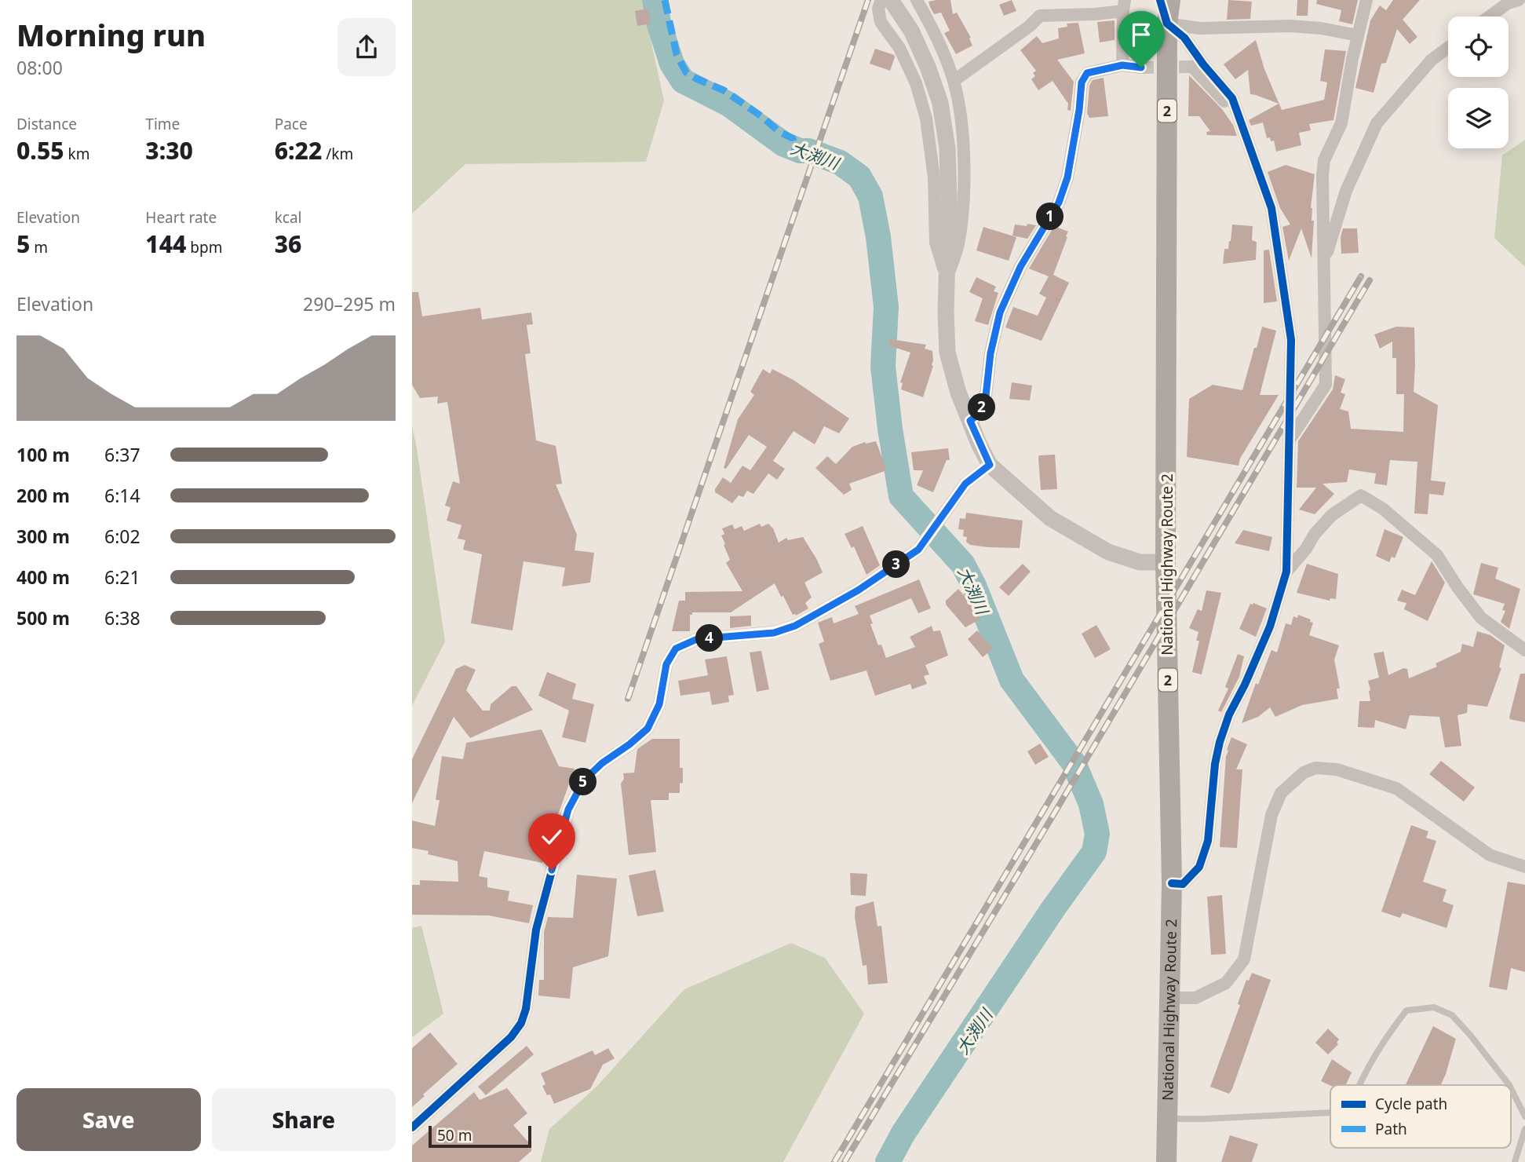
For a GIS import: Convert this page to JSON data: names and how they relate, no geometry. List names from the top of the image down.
{
  "streets": {
    "highway": ["2", "National Highway Route 2"]
  },
  "water": ["大渕川"],
  "legend": ["Cycle path", "Path"],
  "scale_bar": "50 m",
  "page": {
    "heading": ["Morning run", "08:00"],
    "stats": [
      ["Distance", "0.55 km"],
      ["Time", "3:30"],
      ["Pace", "6:22 /km"],
      ["Elevation", "5 m"],
      ["Heart rate", "144 bpm"],
      ["kcal", "36"]
    ],
    "pins": [
      "1",
      "2",
      "3",
      "4",
      "5"
    ],
    "chart": ["Elevation", "290–295 m"],
    "list": [
      {
        "name": "100 m",
        "note": "6:37"
      },
      {
        "name": "200 m",
        "note": "6:14"
      },
      {
        "name": "300 m",
        "note": "6:02"
      },
      {
        "name": "400 m",
        "note": "6:21"
      },
      {
        "name": "500 m",
        "note": "6:38"
      }
    ],
    "buttons": ["Save", "Share"],
    "scale": "50 m"
  }
}
